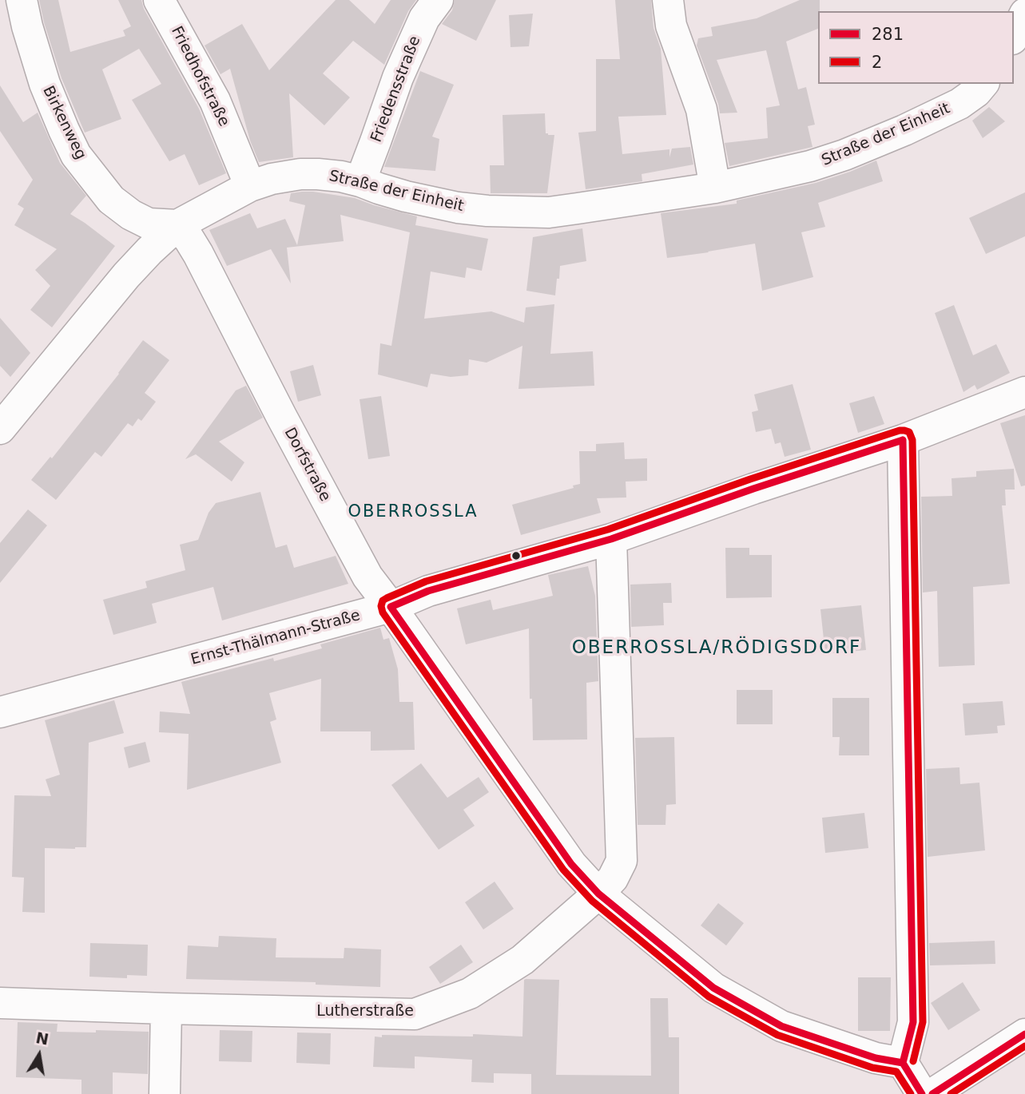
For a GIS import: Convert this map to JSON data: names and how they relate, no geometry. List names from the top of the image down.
{
  "streets": {
    "street": [
      "Friedhofstraße",
      "Friedensstraße",
      "Birkenweg",
      "Straße der Einheit",
      "Dorfstraße",
      "Ernst-Thälmann-Straße",
      "Lutherstraße"
    ]
  },
  "crossings": [
    ["Friedhofstraße", "Straße der Einheit"],
    ["Friedensstraße", "Straße der Einheit"],
    ["Birkenweg", "Straße der Einheit"],
    ["Birkenweg", "Dorfstraße"],
    ["Straße der Einheit", "Dorfstraße"],
    ["Dorfstraße", "Ernst-Thälmann-Straße"],
    ["Dorfstraße", "Lutherstraße"],
    ["Ernst-Thälmann-Straße", "Lutherstraße"]
  ],
  "districts": ["OBERROSSLA", "OBERROSSLA/RÖDIGSDORF"],
  "lines": ["transit line 2", "transit line 281"],
  "legend": ["281", "2"],
  "north": "top"
}
